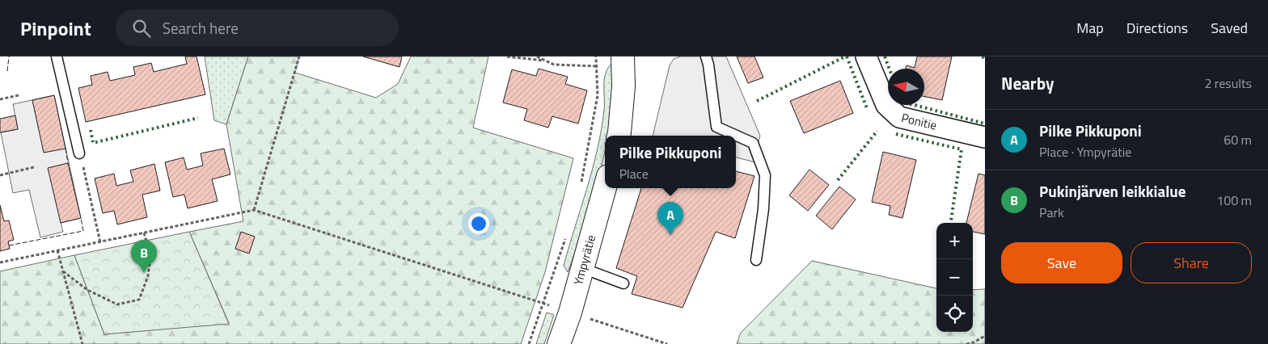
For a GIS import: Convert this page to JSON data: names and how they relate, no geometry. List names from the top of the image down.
{
  "streets": {
    "street": ["Ponitie", "Ympyrätie"]
  },
  "north": "left",
  "page": {
    "header": "Pinpoint",
    "search": "Search here",
    "nav": ["Map", "Directions", "Saved"],
    "heading": ["Nearby", "2 results"],
    "list": [
      {
        "mark": "A",
        "name": "Pilke Pikkuponi",
        "note": "Place · Ympyrätie",
        "value": "60 m"
      },
      {
        "mark": "B",
        "name": "Pukinjärven leikkialue",
        "note": "Park",
        "value": "100 m"
      }
    ],
    "popup": ["Pilke Pikkuponi", "Place"],
    "pins": ["A", "B"],
    "map_buttons": ["+", "−"],
    "buttons": ["Save", "Share"]
  }
}
